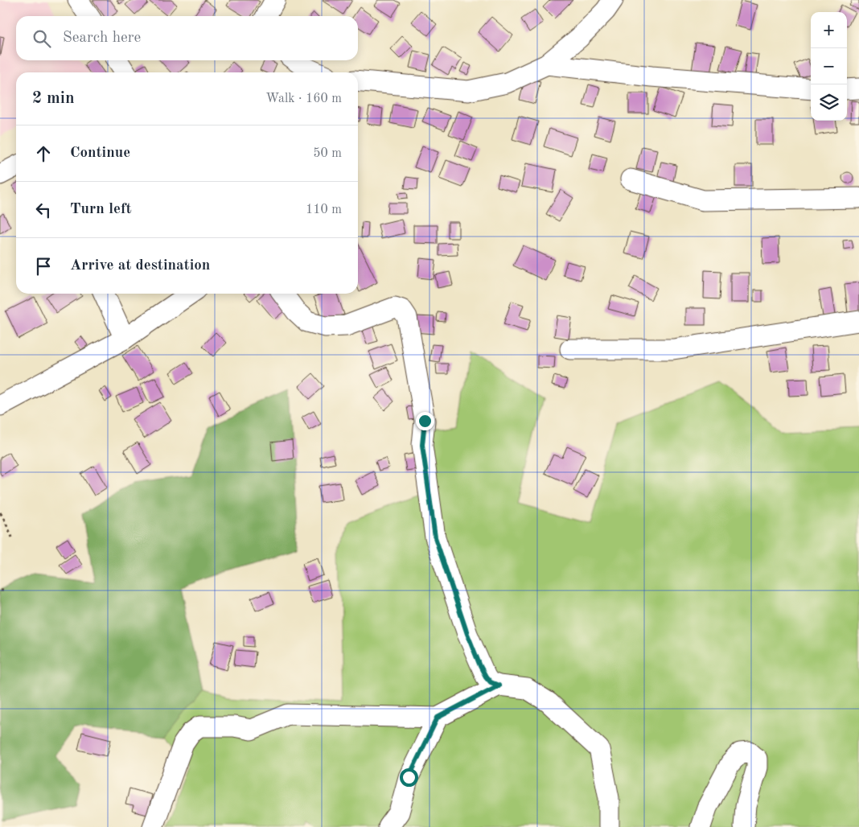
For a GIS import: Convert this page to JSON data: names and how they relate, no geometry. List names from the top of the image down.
{
  "page": {
    "map_buttons": ["+", "−"],
    "search": "Search here",
    "heading": ["2 min", "Walk · 160 m"],
    "list": [
      ["Continue", "50 m"],
      ["Turn left", "110 m"],
      "Arrive at destination"
    ]
  }
}
